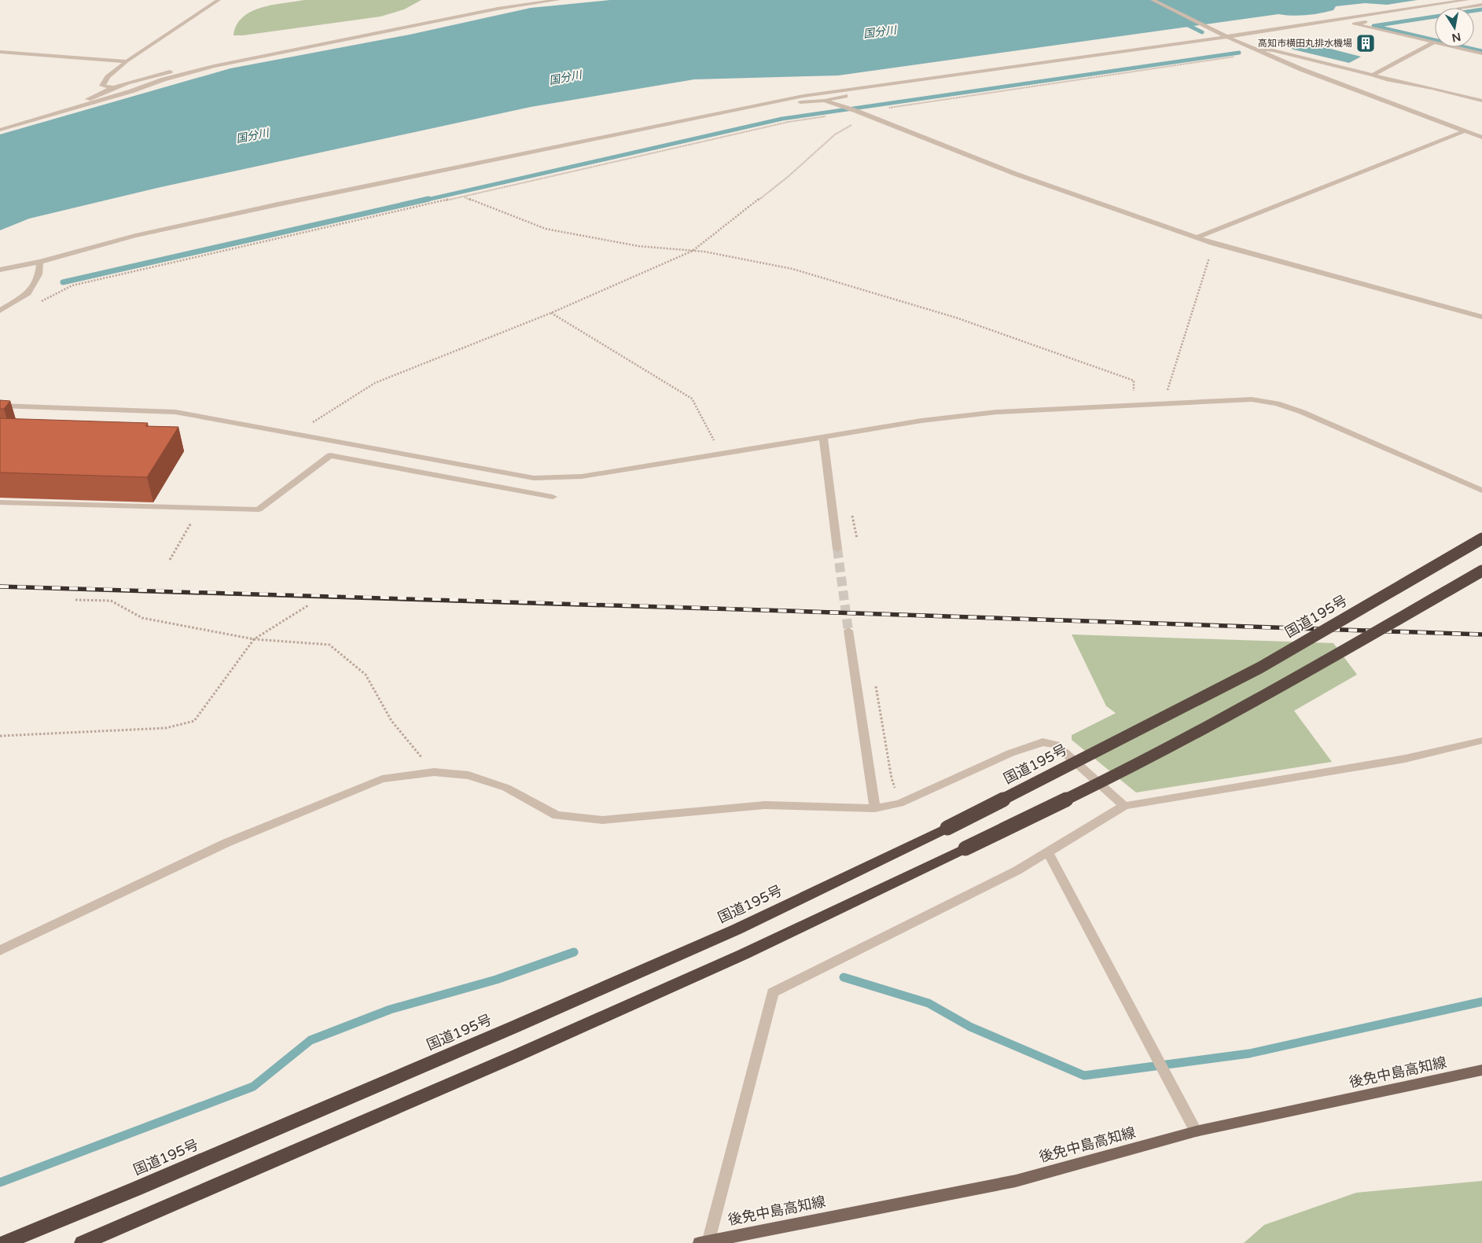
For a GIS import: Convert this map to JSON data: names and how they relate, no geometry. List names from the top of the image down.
{
  "streets": {
    "highway": ["国道195号"],
    "main road": ["後免中島高知線"]
  },
  "water": ["国分川"],
  "places": {
    "building": ["高知市横田丸排水機場"]
  },
  "north": "bottom"
}
